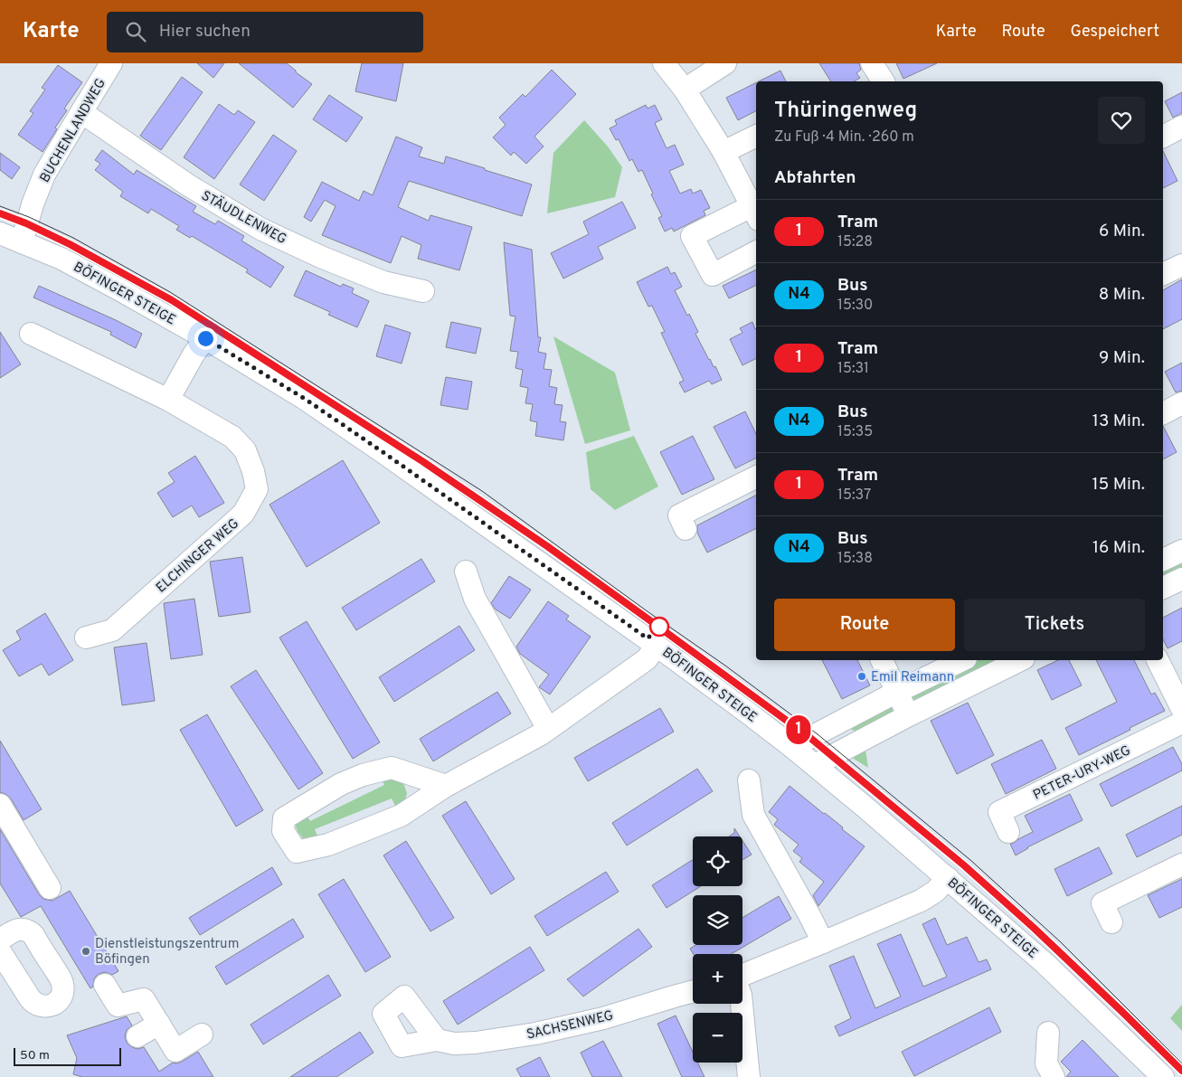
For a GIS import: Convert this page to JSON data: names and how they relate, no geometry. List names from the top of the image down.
{
  "streets": {
    "street": [
      "BUCHENLANDWEG",
      "STÄUDLENWEG",
      "BÖFINGER STEIGE",
      "ELCHINGER WEG",
      "PETER-URY-WEG",
      "SACHSENWEG"
    ]
  },
  "crossings": [
    ["BUCHENLANDWEG", "STÄUDLENWEG"],
    ["BUCHENLANDWEG", "BÖFINGER STEIGE"]
  ],
  "places": ["Emil Reimann", "Dienstleistungszentrum Böfingen"],
  "lines": ["tram line 1"],
  "scale_bar": "50 m",
  "page": {
    "header": "Karte",
    "search": "Hier suchen",
    "nav": ["Karte", "Route", "Gespeichert"],
    "on_map": "1",
    "heading": [
      ["Thüringenweg", "Zu Fuß · 4 Min. · 260 m"],
      "Abfahrten"
    ],
    "list": [
      {
        "mark": "1",
        "name": "Tram",
        "note": "15:28",
        "value": "6 Min."
      },
      {
        "mark": "N4",
        "name": "Bus",
        "note": "15:30",
        "value": "8 Min."
      },
      {
        "mark": "1",
        "name": "Tram",
        "note": "15:31",
        "value": "9 Min."
      },
      {
        "mark": "N4",
        "name": "Bus",
        "note": "15:35",
        "value": "13 Min."
      },
      {
        "mark": "1",
        "name": "Tram",
        "note": "15:37",
        "value": "15 Min."
      },
      {
        "mark": "N4",
        "name": "Bus",
        "note": "15:38",
        "value": "16 Min."
      }
    ],
    "buttons": ["Route", "Tickets"],
    "map_buttons": ["+", "−"],
    "scale": "50 m"
  }
}
